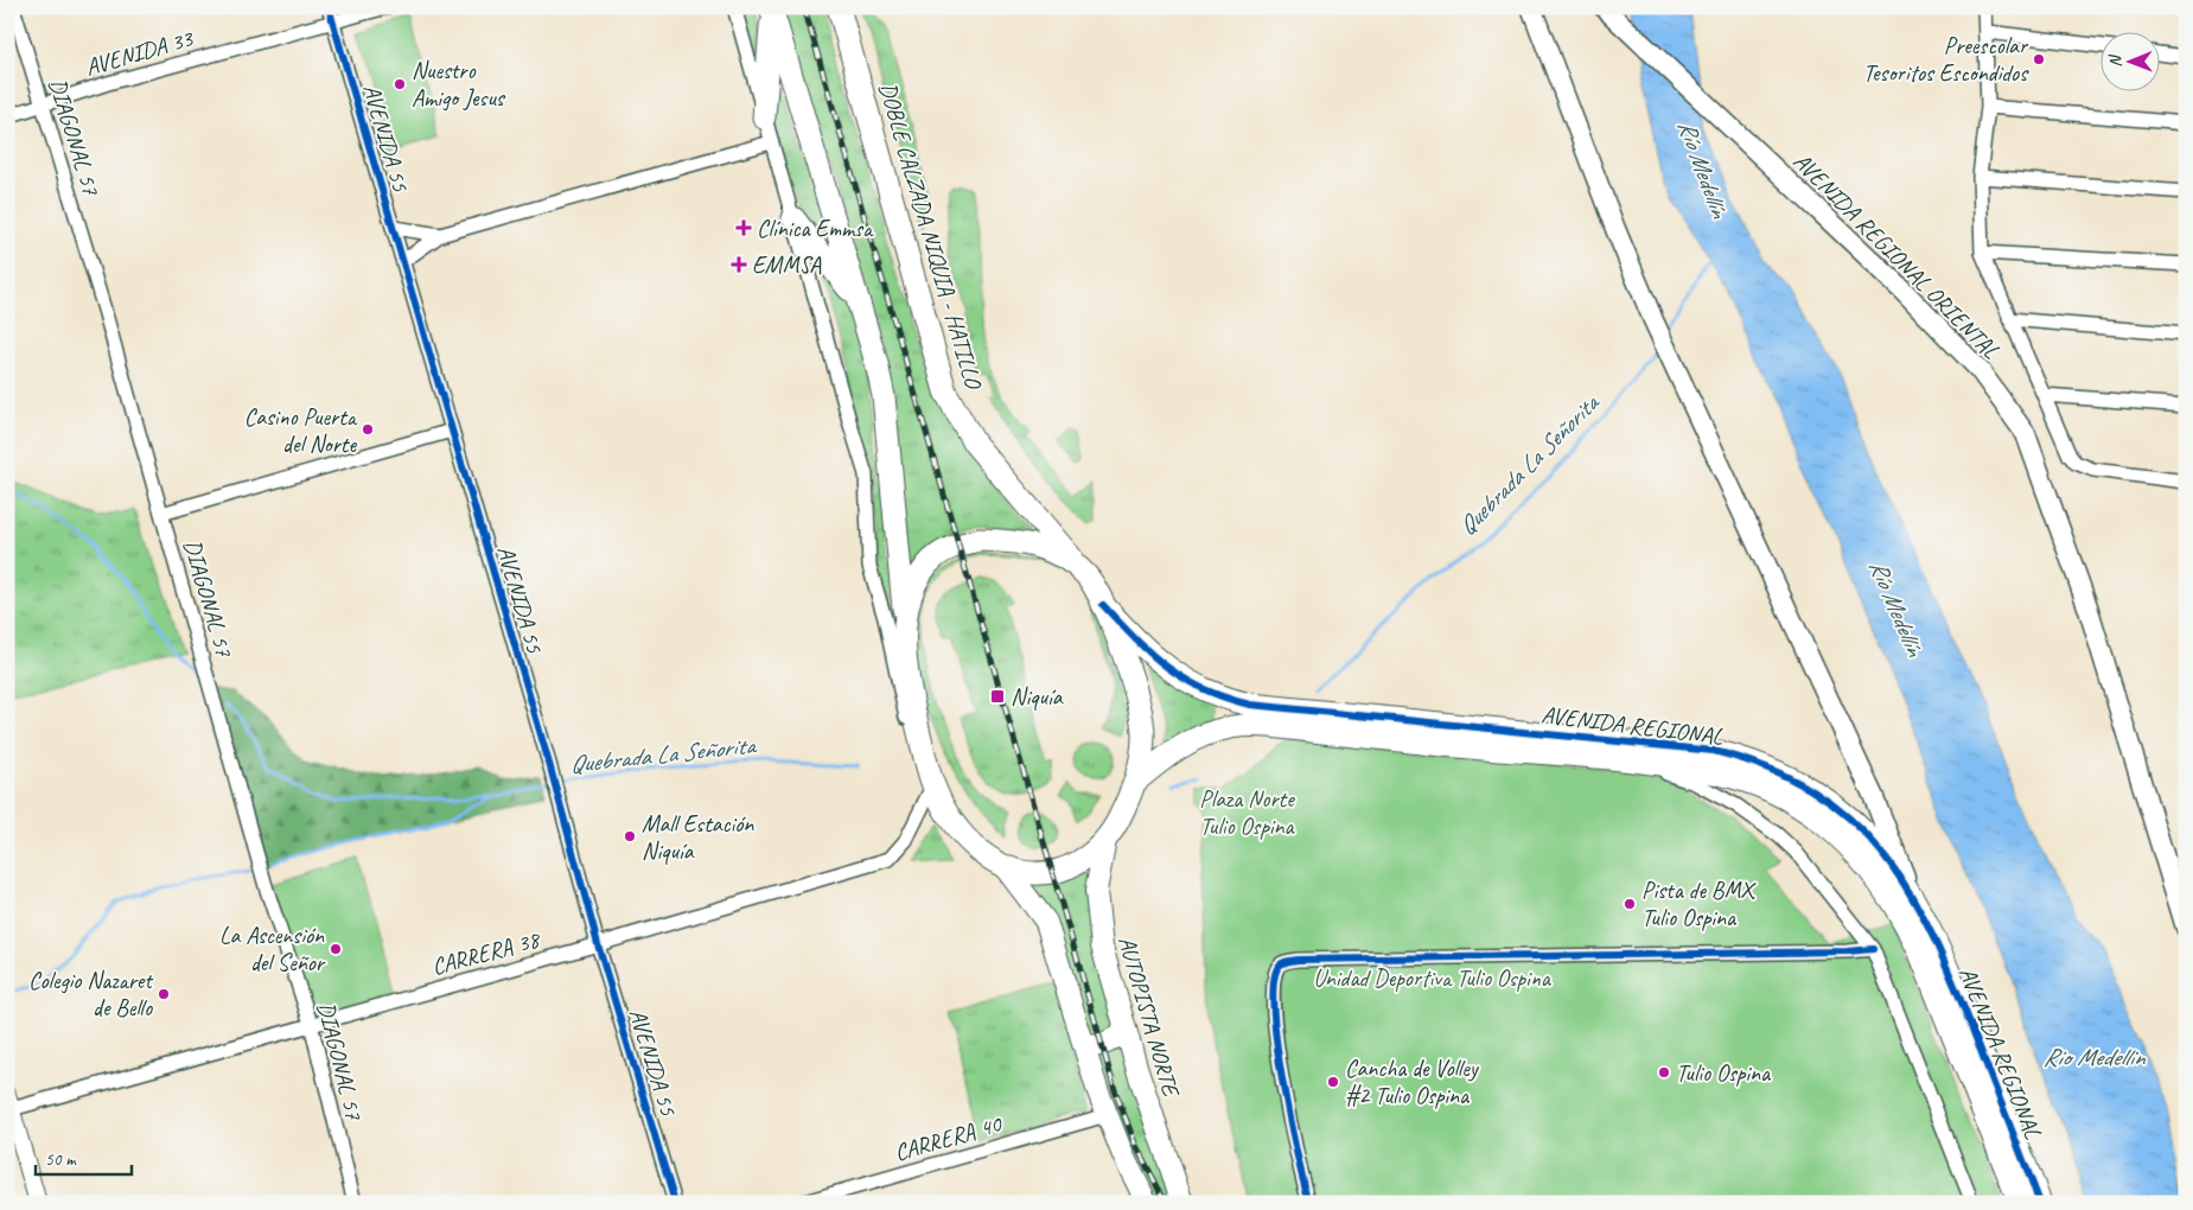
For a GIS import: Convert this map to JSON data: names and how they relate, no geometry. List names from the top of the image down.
{
  "streets": {
    "highway": ["DOBLE CALZADA NIQUIA - HATILLO", "AVENIDA REGIONAL"],
    "main road": ["AVENIDA REGIONAL ORIENTAL", "AUTOPISTA NORTE"],
    "street": [
      "AVENIDA 33",
      "DIAGONAL 57",
      "AVENIDA 55",
      "CARRERA 38",
      "CARRERA 40"
    ]
  },
  "crossings": [
    ["AVENIDA 33", "DIAGONAL 57"],
    ["AVENIDA 33", "AVENIDA 55"],
    ["DIAGONAL 57", "CARRERA 38"],
    ["AVENIDA 55", "CARRERA 38"]
  ],
  "water": ["Río Medellín", "Quebrada La Señorita", "Rio Medellin"],
  "parks": ["Plaza Norte Tulio Ospina", "Unidad Deportiva Tulio Ospina"],
  "places": {
    "other": [
      "Preescolar Tesoritos Escondidos",
      "Nuestro Amigo Jesus",
      "Casino Puerta del Norte",
      "Mall Estación Niquía",
      "Pista de BMX Tulio Ospina",
      "La Ascensión del Señor",
      "Colegio Nazaret de Bello",
      "Tulio Ospina",
      "Cancha de Volley #2 Tulio Ospina"
    ],
    "health": ["Clínica Emmsa", "EMMSA"],
    "transit": ["Niquía"]
  },
  "scale_bar": "50 m",
  "north": "left"
}
